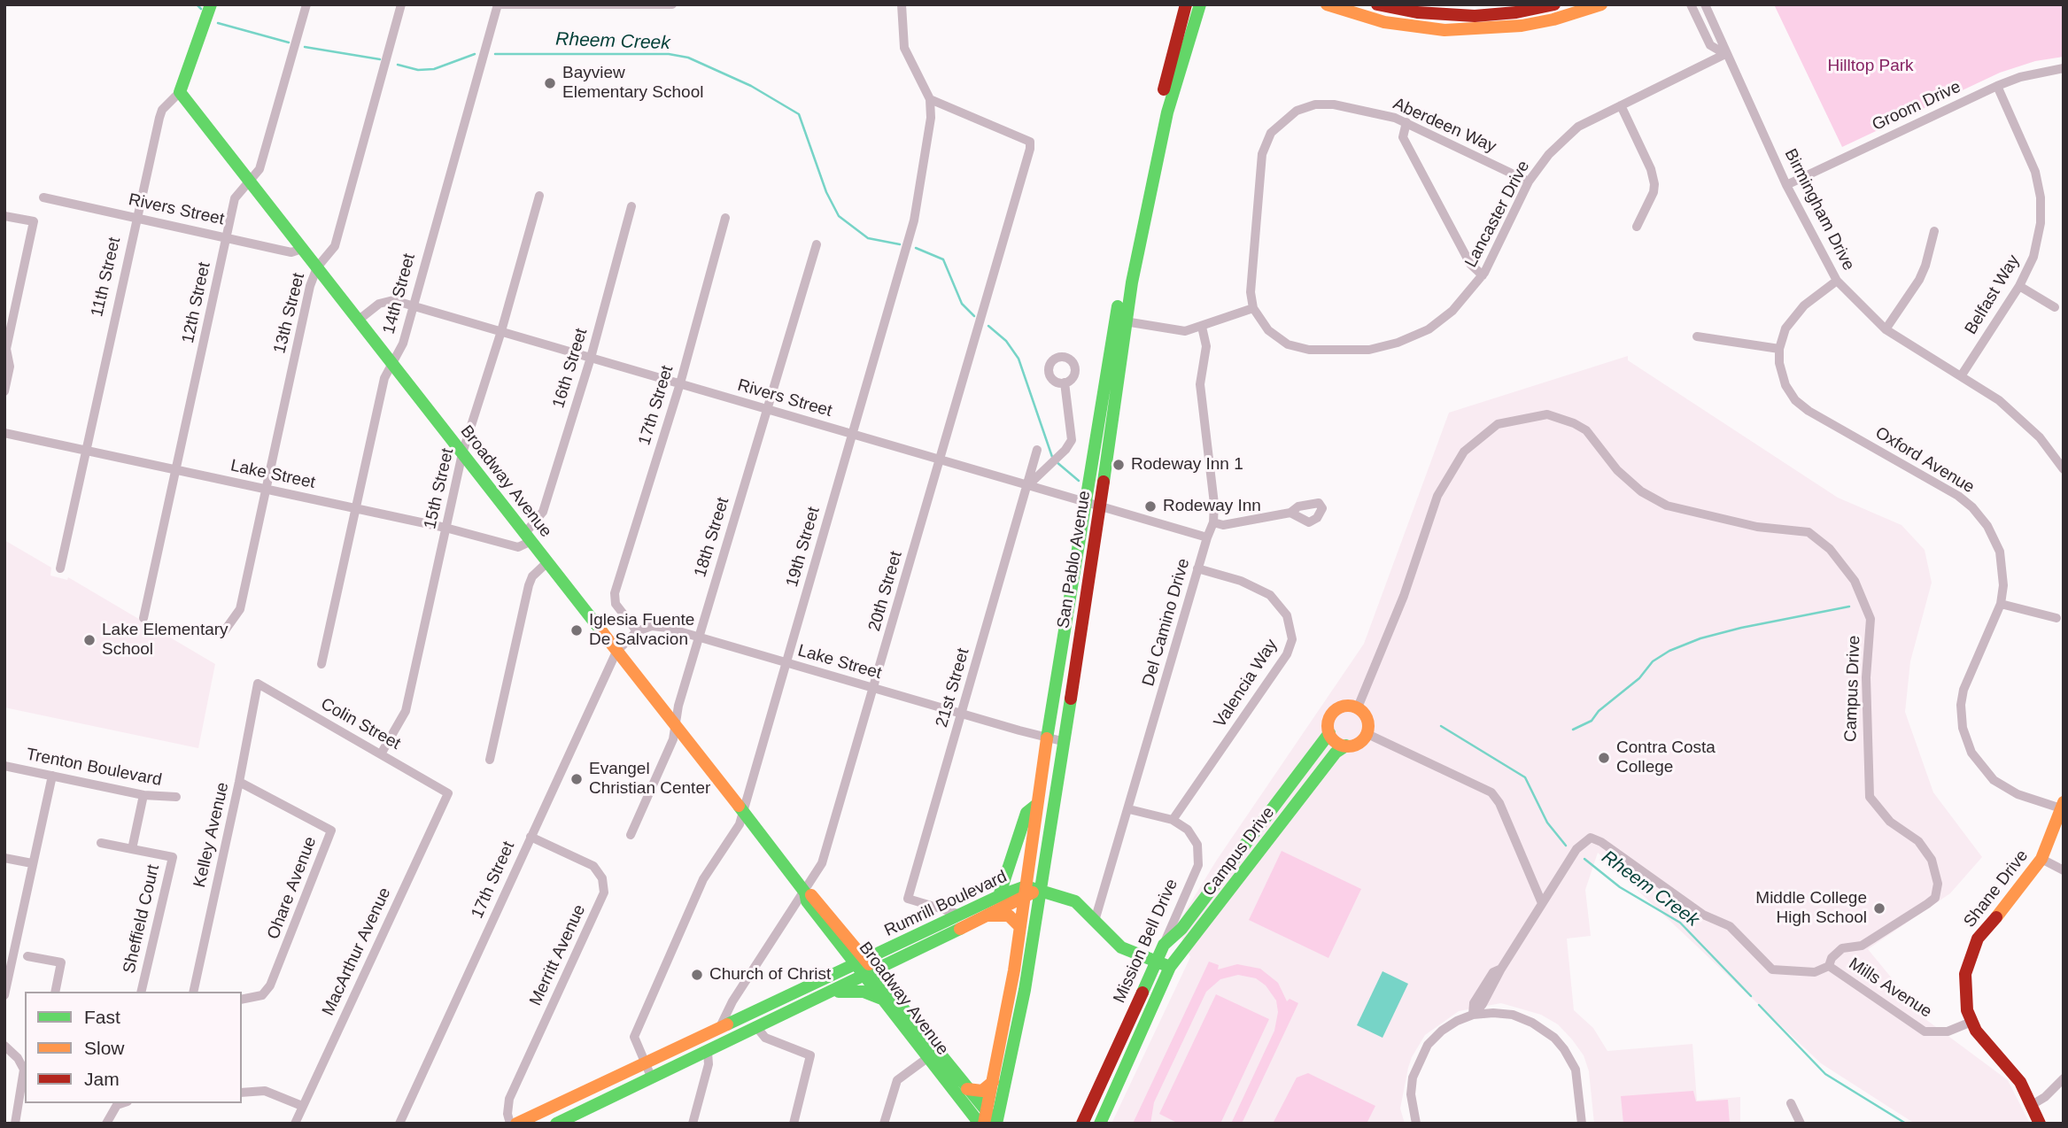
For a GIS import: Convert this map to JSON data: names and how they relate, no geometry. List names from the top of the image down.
{
  "streets": {
    "main road": [
      "11th Street",
      "Broadway Avenue",
      "San Pablo Avenue",
      "Campus Drive",
      "Shane Drive",
      "Rumrill Boulevard",
      "Mission Bell Drive"
    ],
    "street": [
      "Groom Drive",
      "Aberdeen Way",
      "Rivers Street",
      "Birmingham Drive",
      "Lancaster Drive",
      "14th Street",
      "Belfast Way",
      "12th Street",
      "13th Street",
      "16th Street",
      "17th Street",
      "Oxford Avenue",
      "Lake Street",
      "15th Street",
      "18th Street",
      "19th Street",
      "20th Street",
      "Del Camino Drive",
      "Valencia Way",
      "21st Street",
      "Colin Street",
      "Trenton Boulevard",
      "Kelley Avenue",
      "Ohare Avenue",
      "Sheffield Court",
      "MacArthur Avenue",
      "Merritt Avenue",
      "Mills Avenue"
    ]
  },
  "crossings": [
    ["Groom Drive", "Birmingham Drive"],
    ["Groom Drive", "Belfast Way"],
    ["Aberdeen Way", "Lancaster Drive"],
    ["Rivers Street", "11th Street"],
    ["Rivers Street", "14th Street"],
    ["Rivers Street", "12th Street"],
    ["Rivers Street", "16th Street"],
    ["Rivers Street", "17th Street"],
    ["Rivers Street", "Broadway Avenue"],
    ["Rivers Street", "15th Street"],
    ["Rivers Street", "18th Street"],
    ["Rivers Street", "19th Street"],
    ["Rivers Street", "San Pablo Avenue"],
    ["Rivers Street", "20th Street"],
    ["Rivers Street", "Del Camino Drive"],
    ["Rivers Street", "21st Street"],
    ["Birmingham Drive", "Lancaster Drive"],
    ["Birmingham Drive", "Belfast Way"],
    ["11th Street", "Lake Street"],
    ["11th Street", "Broadway Avenue"],
    ["14th Street", "Lake Street"],
    ["14th Street", "Broadway Avenue"],
    ["12th Street", "Lake Street"],
    ["12th Street", "Broadway Avenue"],
    ["13th Street", "Lake Street"],
    ["13th Street", "Broadway Avenue"],
    ["16th Street", "Lake Street"],
    ["16th Street", "Broadway Avenue"],
    ["17th Street", "Lake Street"],
    ["17th Street", "Broadway Avenue"],
    ["17th Street", "Merritt Avenue"],
    ["Oxford Avenue", "Shane Drive"],
    ["Lake Street", "Broadway Avenue"],
    ["Lake Street", "15th Street"],
    ["Lake Street", "18th Street"],
    ["Lake Street", "19th Street"],
    ["Lake Street", "San Pablo Avenue"],
    ["Lake Street", "20th Street"],
    ["Lake Street", "21st Street"],
    ["Broadway Avenue", "15th Street"],
    ["Broadway Avenue", "18th Street"],
    ["Broadway Avenue", "19th Street"],
    ["Broadway Avenue", "San Pablo Avenue"],
    ["Broadway Avenue", "20th Street"],
    ["Broadway Avenue", "Rumrill Boulevard"],
    ["15th Street", "Colin Street"],
    ["19th Street", "20th Street"],
    ["19th Street", "Rumrill Boulevard"],
    ["San Pablo Avenue", "Rumrill Boulevard"],
    ["20th Street", "Rumrill Boulevard"],
    ["Del Camino Drive", "Valencia Way"],
    ["Del Camino Drive", "Mission Bell Drive"],
    ["Valencia Way", "Mission Bell Drive"],
    ["21st Street", "Rumrill Boulevard"],
    ["Campus Drive", "Mission Bell Drive"],
    ["Campus Drive", "Mills Avenue"],
    ["Colin Street", "Kelley Avenue"],
    ["Colin Street", "MacArthur Avenue"],
    ["Trenton Boulevard", "Sheffield Court"],
    ["Kelley Avenue", "Ohare Avenue"],
    ["Shane Drive", "Mills Avenue"]
  ],
  "water": ["Rheem Creek"],
  "parks": ["Hilltop Park"],
  "places": [
    "Bayview Elementary School",
    "Rodeway Inn 1",
    "Rodeway Inn",
    "Iglesia Fuente De Salvacion",
    "Lake Elementary School",
    "Contra Costa College",
    "Evangel Christian Center",
    "Middle College High School",
    "Church of Christ"
  ],
  "legend": ["Fast", "Slow", "Jam"]
}
